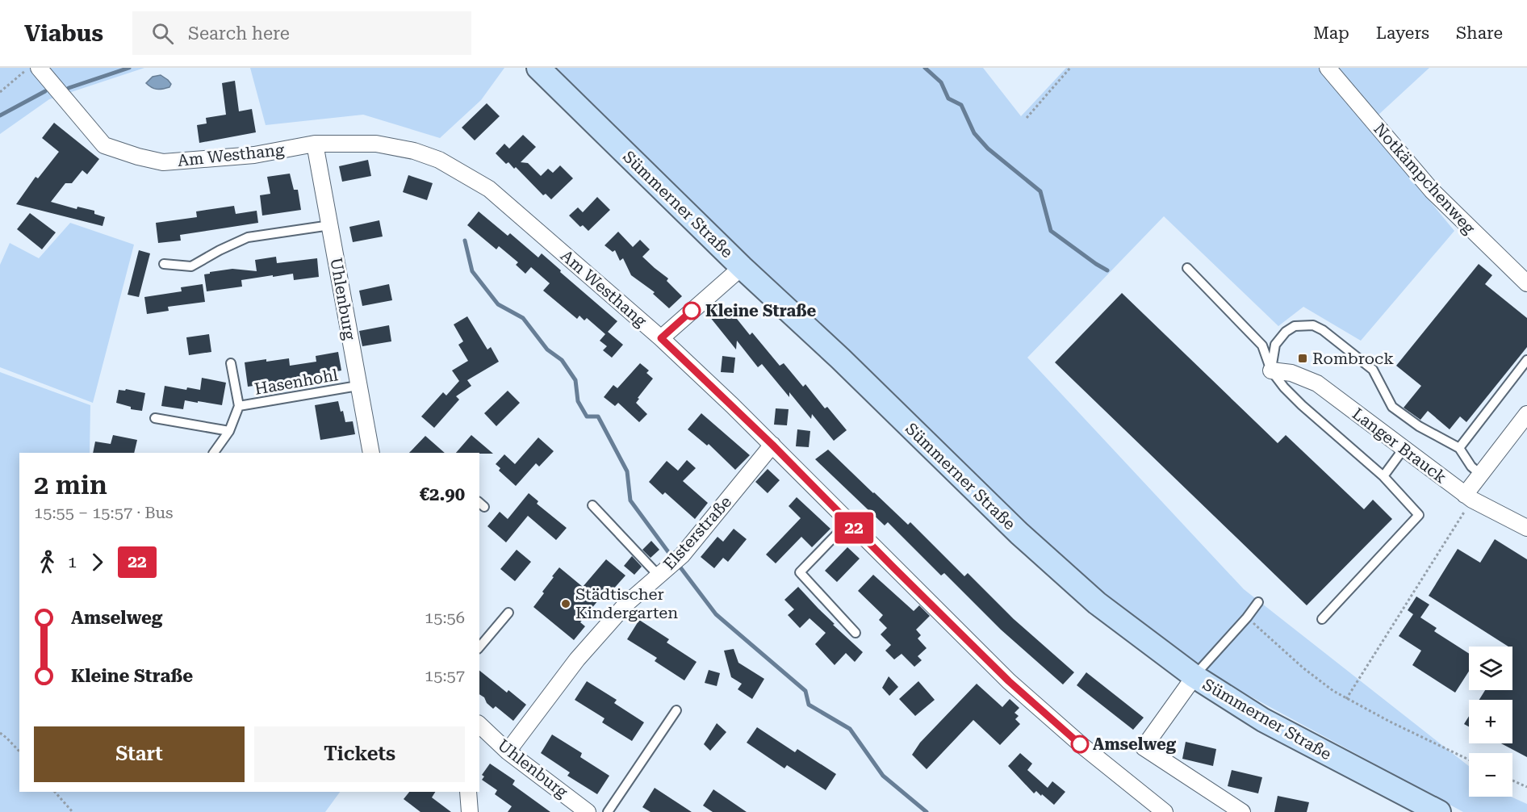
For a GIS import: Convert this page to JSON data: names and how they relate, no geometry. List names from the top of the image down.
{
  "streets": {
    "main road": ["Sümmerner Straße"],
    "street": [
      "Am Westhang",
      "Notkämpchenweg",
      "Uhlenburg",
      "Langer Brauck",
      "Elsterstraße"
    ],
    "lane": ["Hasenhohl"]
  },
  "crossings": [
    ["Am Westhang", "Uhlenburg"],
    ["Am Westhang", "Elsterstraße"],
    ["Uhlenburg", "Hasenhohl"],
    ["Uhlenburg", "Elsterstraße"]
  ],
  "places": {
    "other": ["Kleine Straße", "Städtischer Kindergarten", "Amselweg"],
    "transit": ["Rombrock"]
  },
  "lines": ["bus line 22"],
  "page": {
    "header": "Viabus",
    "search": "Search here",
    "nav": ["Map", "Layers", "Share"],
    "on_map": "22",
    "heading": ["2 min", "15:55 – 15:57 · Bus", "€2.90"],
    "legs": ["1", "22"],
    "list": [
      {
        "name": "Amselweg",
        "value": "15:56"
      },
      {
        "name": "Kleine Straße",
        "value": "15:57"
      }
    ],
    "map_buttons": ["+", "−"],
    "buttons": ["Start", "Tickets"]
  }
}
